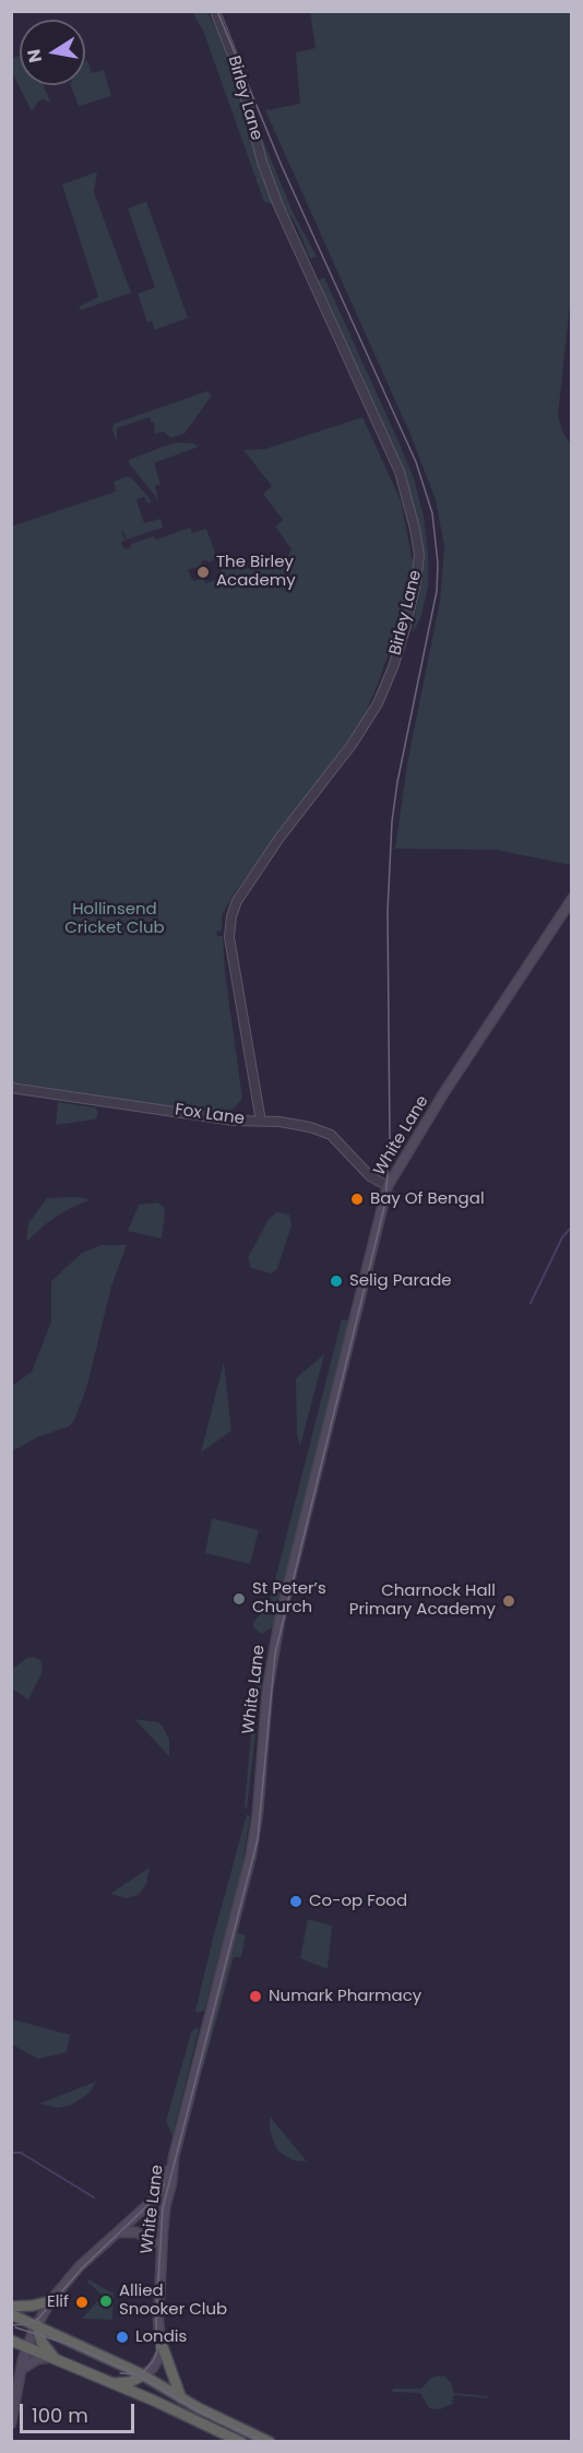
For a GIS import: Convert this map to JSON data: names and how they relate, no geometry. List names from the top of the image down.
{
  "streets": {
    "main road": ["White Lane"],
    "street": ["Birley Lane", "Fox Lane"]
  },
  "crossings": [
    ["Birley Lane", "Fox Lane"],
    ["Fox Lane", "White Lane"]
  ],
  "parks": ["Hollinsend Cricket Club"],
  "places": [
    "The Birley Academy",
    "Bay Of Bengal",
    "Selig Parade",
    "St Peter’s Church",
    "Charnock Hall Primary Academy",
    "Co-op Food",
    "Numark Pharmacy",
    "Allied Snooker Club",
    "Elif",
    "Londis"
  ],
  "scale_bar": "100 m",
  "north": "left"
}
